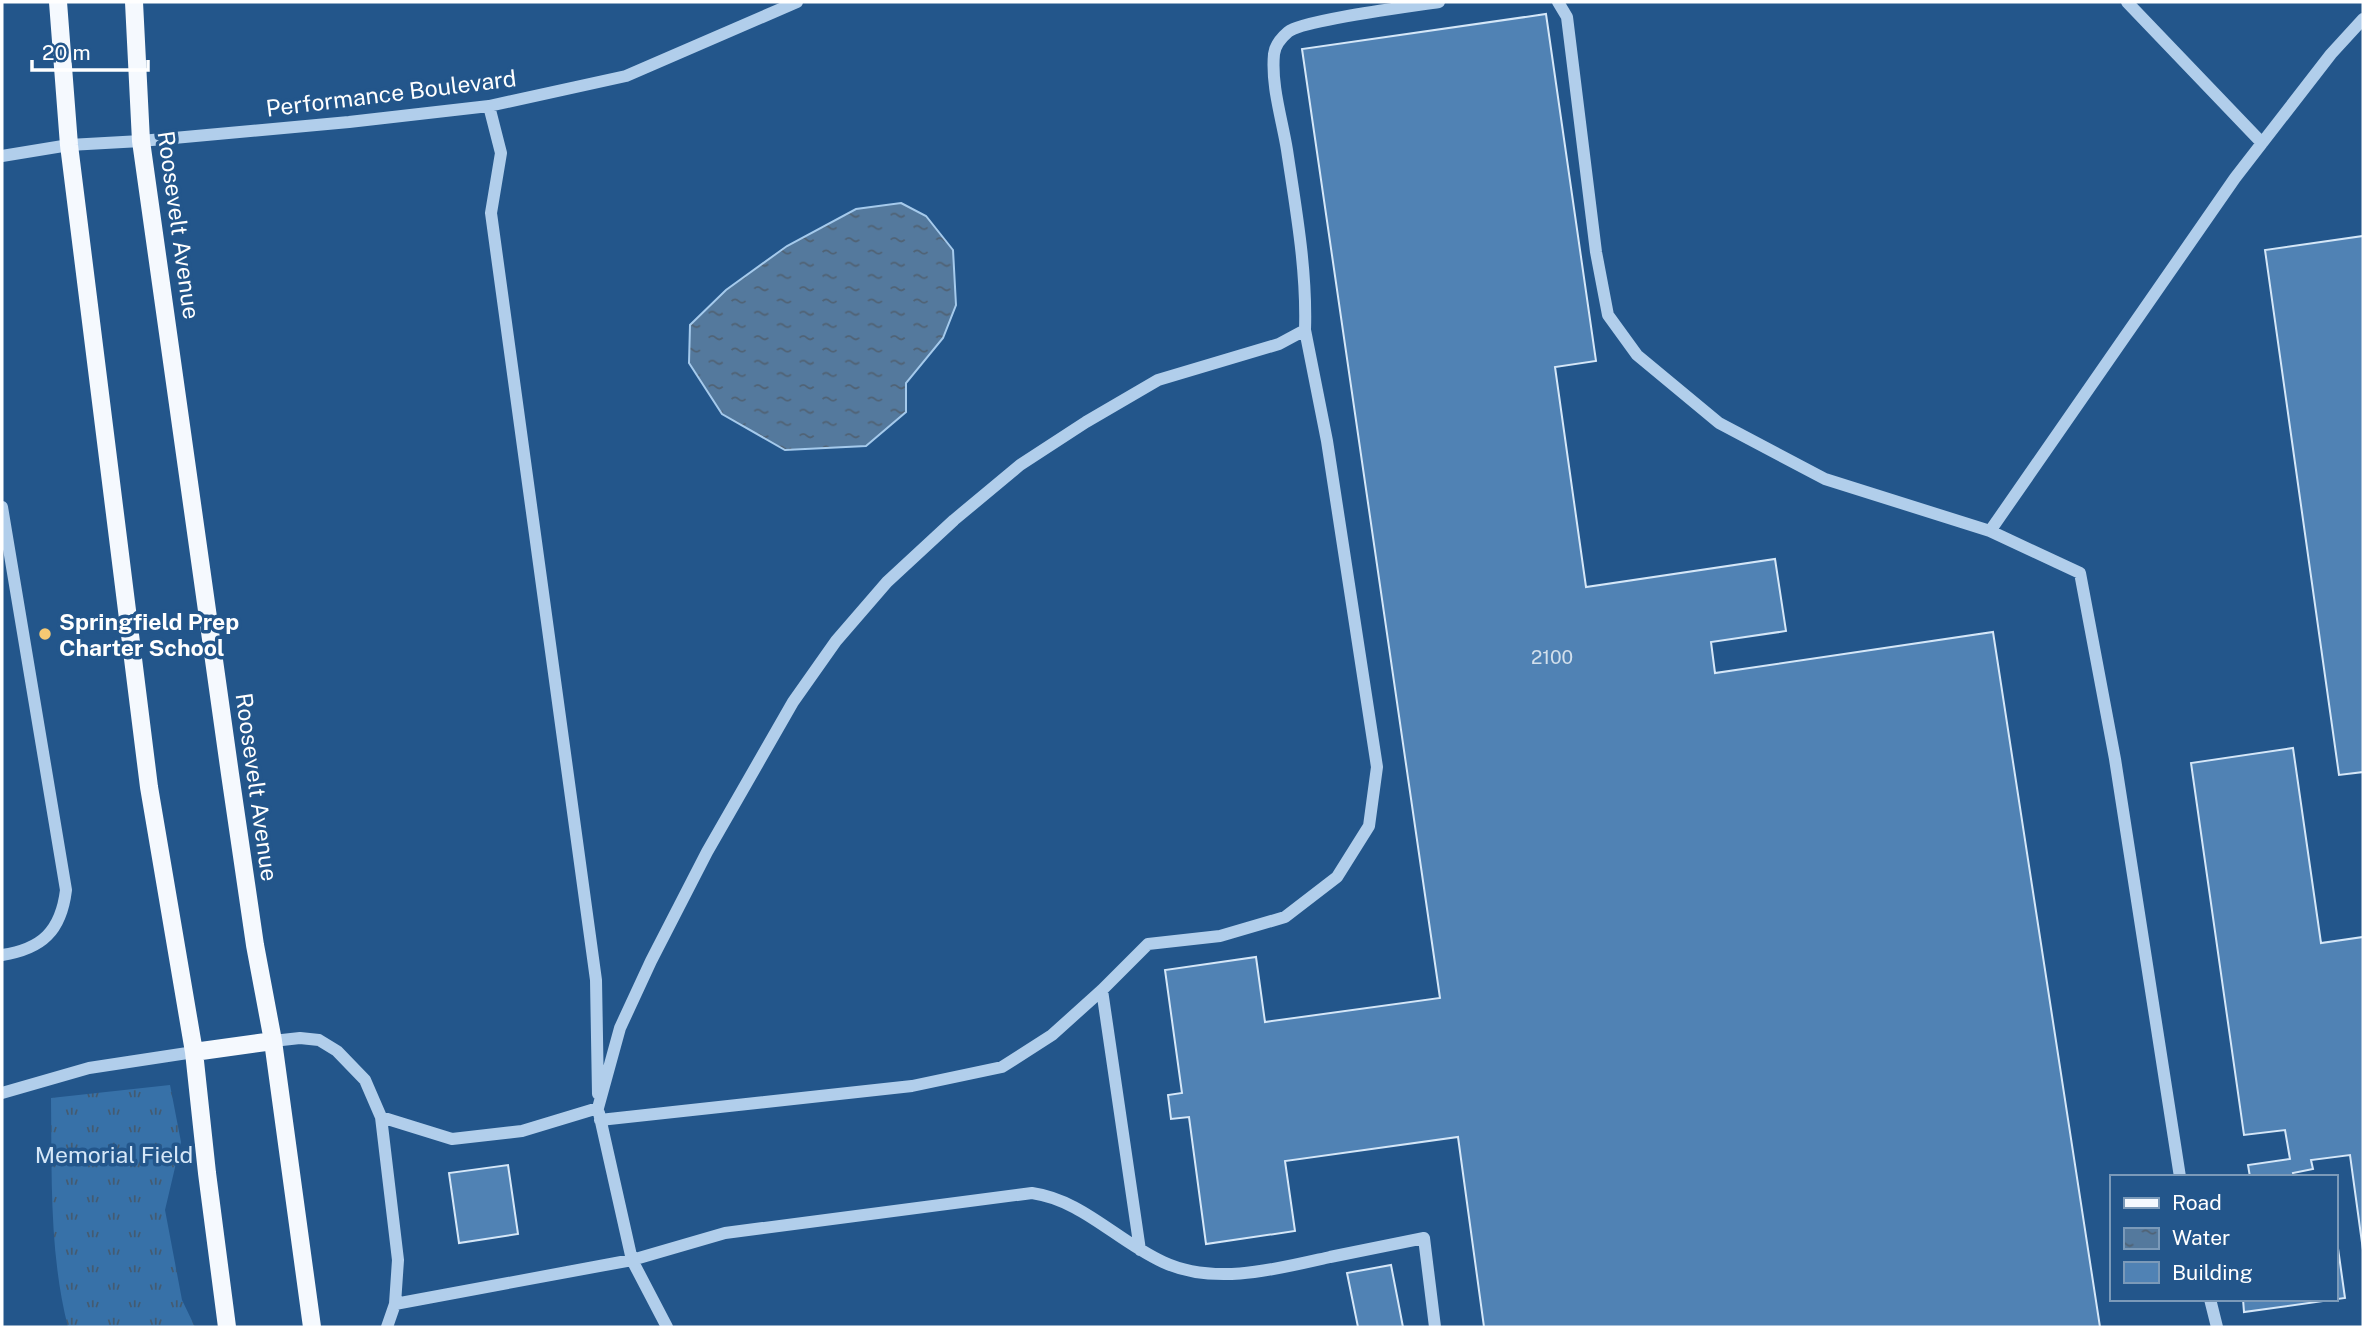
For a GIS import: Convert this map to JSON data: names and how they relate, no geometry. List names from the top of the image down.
{
  "streets": {
    "main road": ["Roosevelt Avenue"],
    "street": ["Performance Boulevard"]
  },
  "crossings": [
    ["Performance Boulevard", "Roosevelt Avenue"]
  ],
  "parks": ["Memorial Field"],
  "places": ["Springfield Prep Charter School"],
  "house_numbers": ["2100"],
  "legend": ["Road", "Water", "Building"],
  "scale_bar": "20 m"
}
